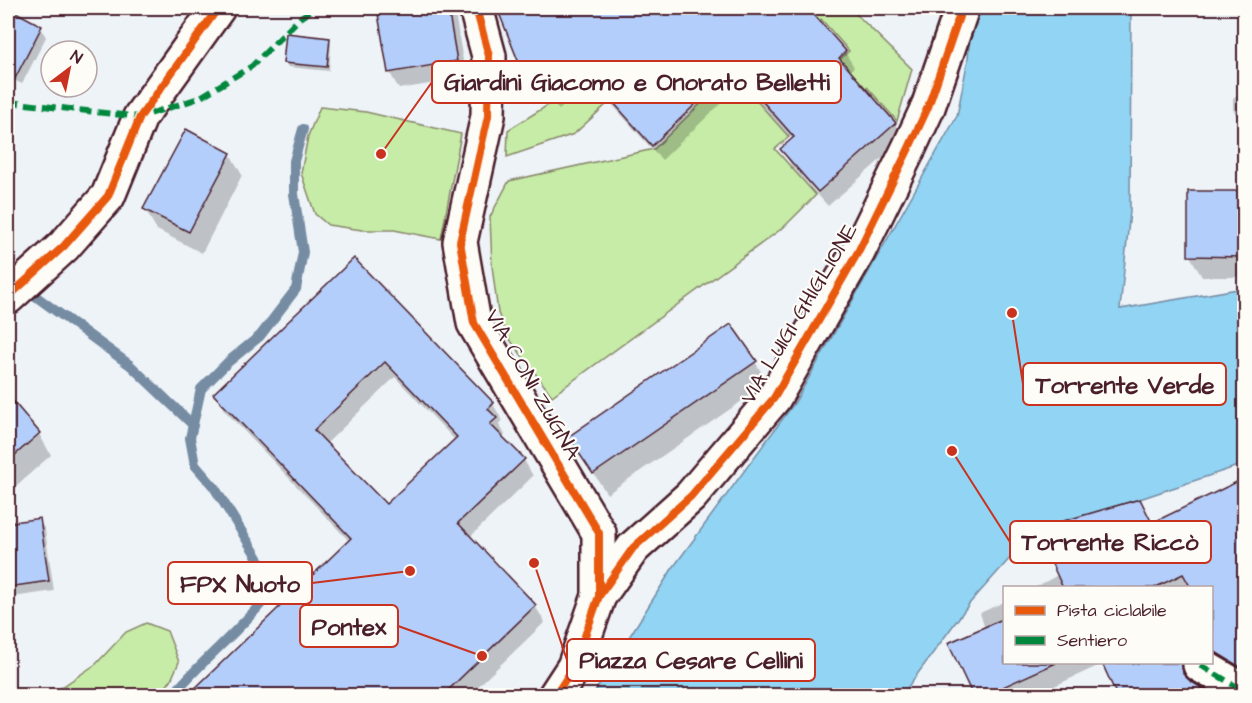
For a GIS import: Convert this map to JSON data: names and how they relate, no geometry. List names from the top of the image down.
{
  "streets": {
    "street": ["VIA LUIGI GHIGLIONE", "VIA CONI ZUGNA"]
  },
  "crossings": [
    ["VIA LUIGI GHIGLIONE", "VIA CONI ZUGNA"]
  ],
  "places": [
    "Giardini Giacomo e Onorato Belletti",
    "Torrente Verde",
    "Torrente Riccò",
    "Piazza Cesare Cellini",
    "FPX Nuoto",
    "Pontex"
  ],
  "legend": ["Pista ciclabile", "Sentiero"],
  "north": "top right"
}
